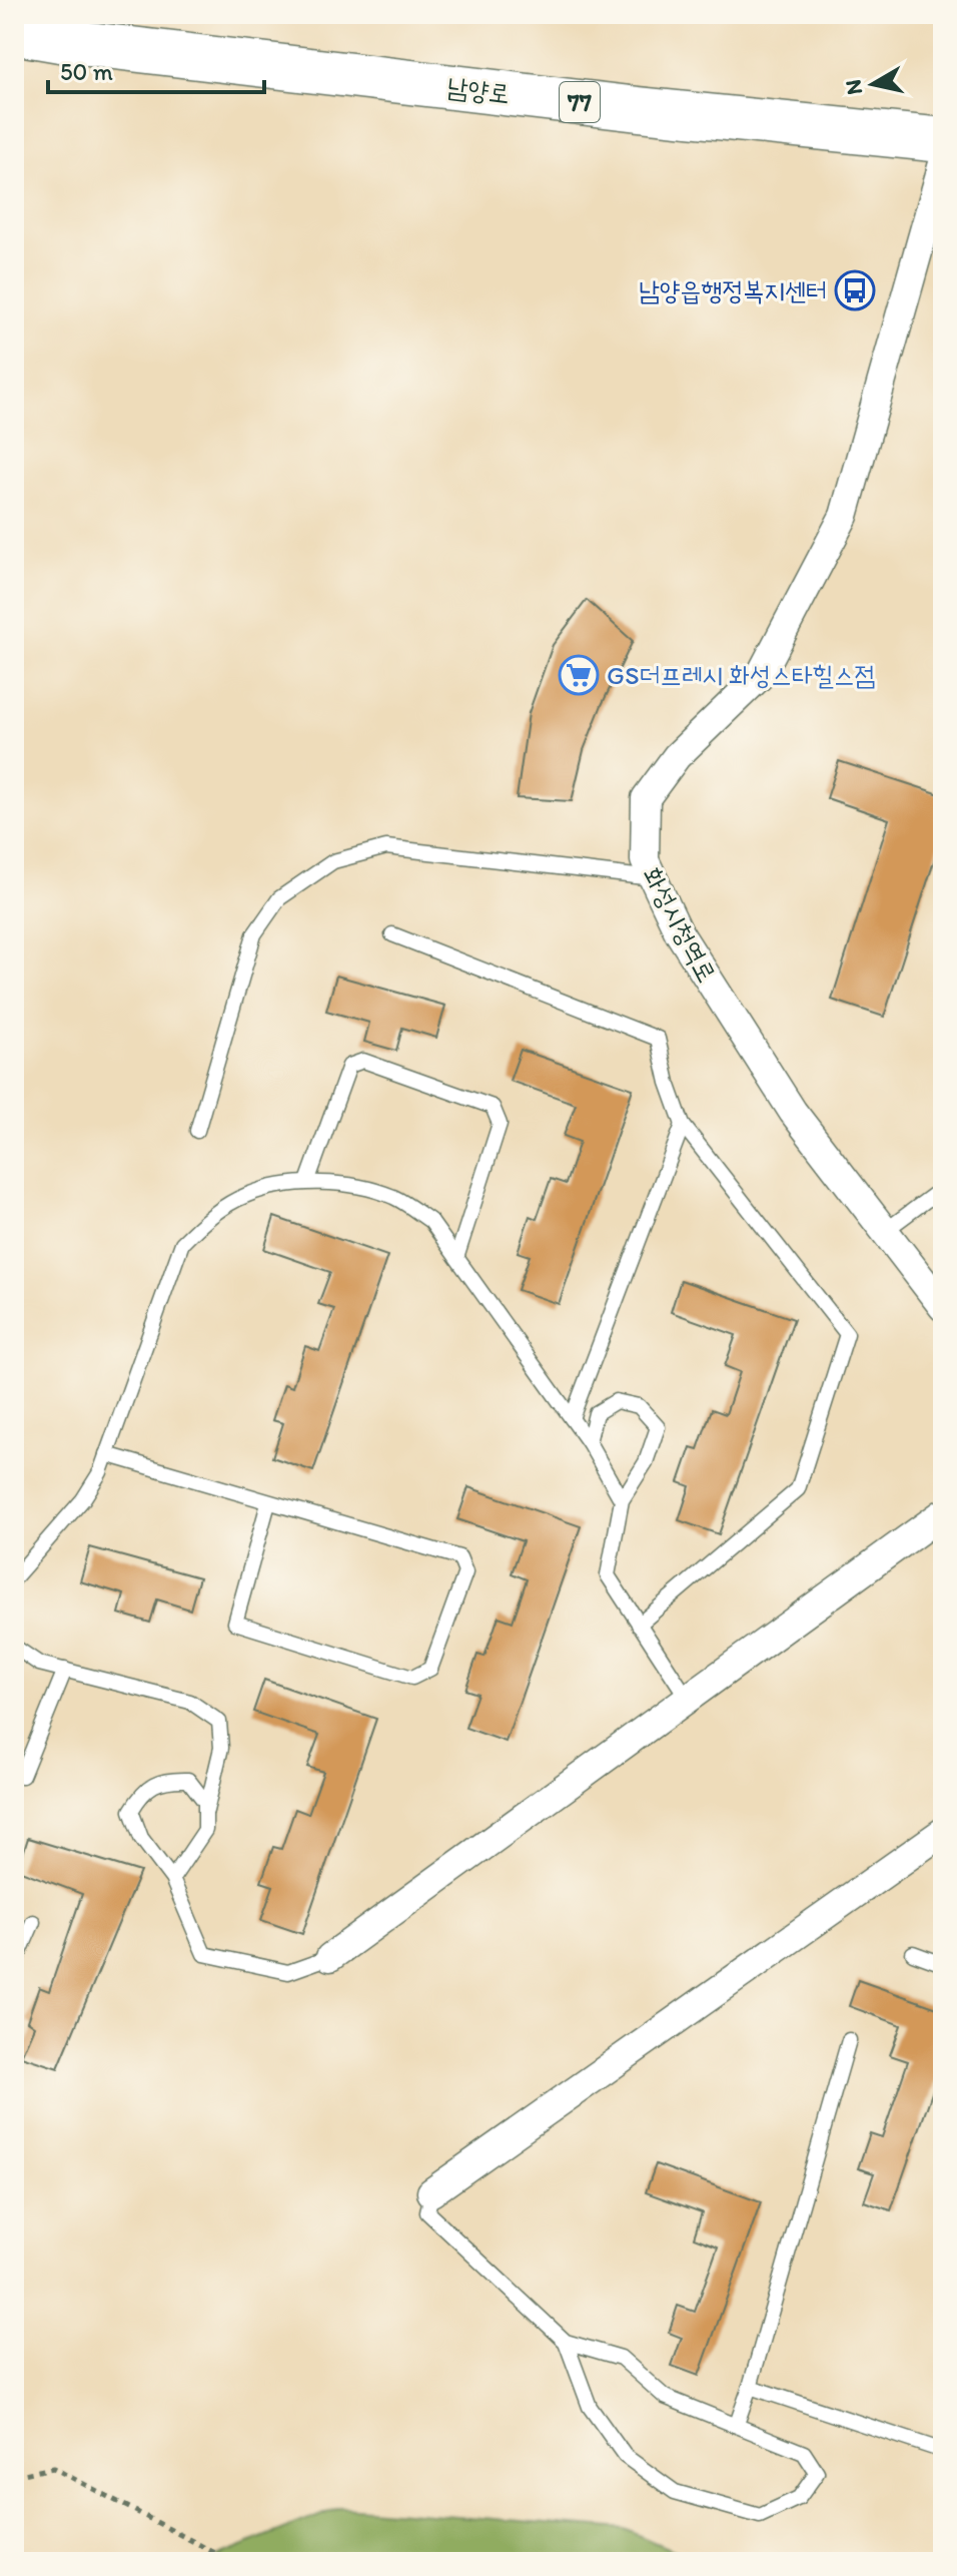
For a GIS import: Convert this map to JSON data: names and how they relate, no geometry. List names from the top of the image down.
{
  "streets": {
    "main road": ["남양로", "77"],
    "street": ["화성시청역로"]
  },
  "places": {
    "bus stop": ["남양읍행정복지센터"],
    "supermarket": ["GS더프레시 화성스타힐스점"]
  },
  "scale_bar": "50 m",
  "north": "left"
}
